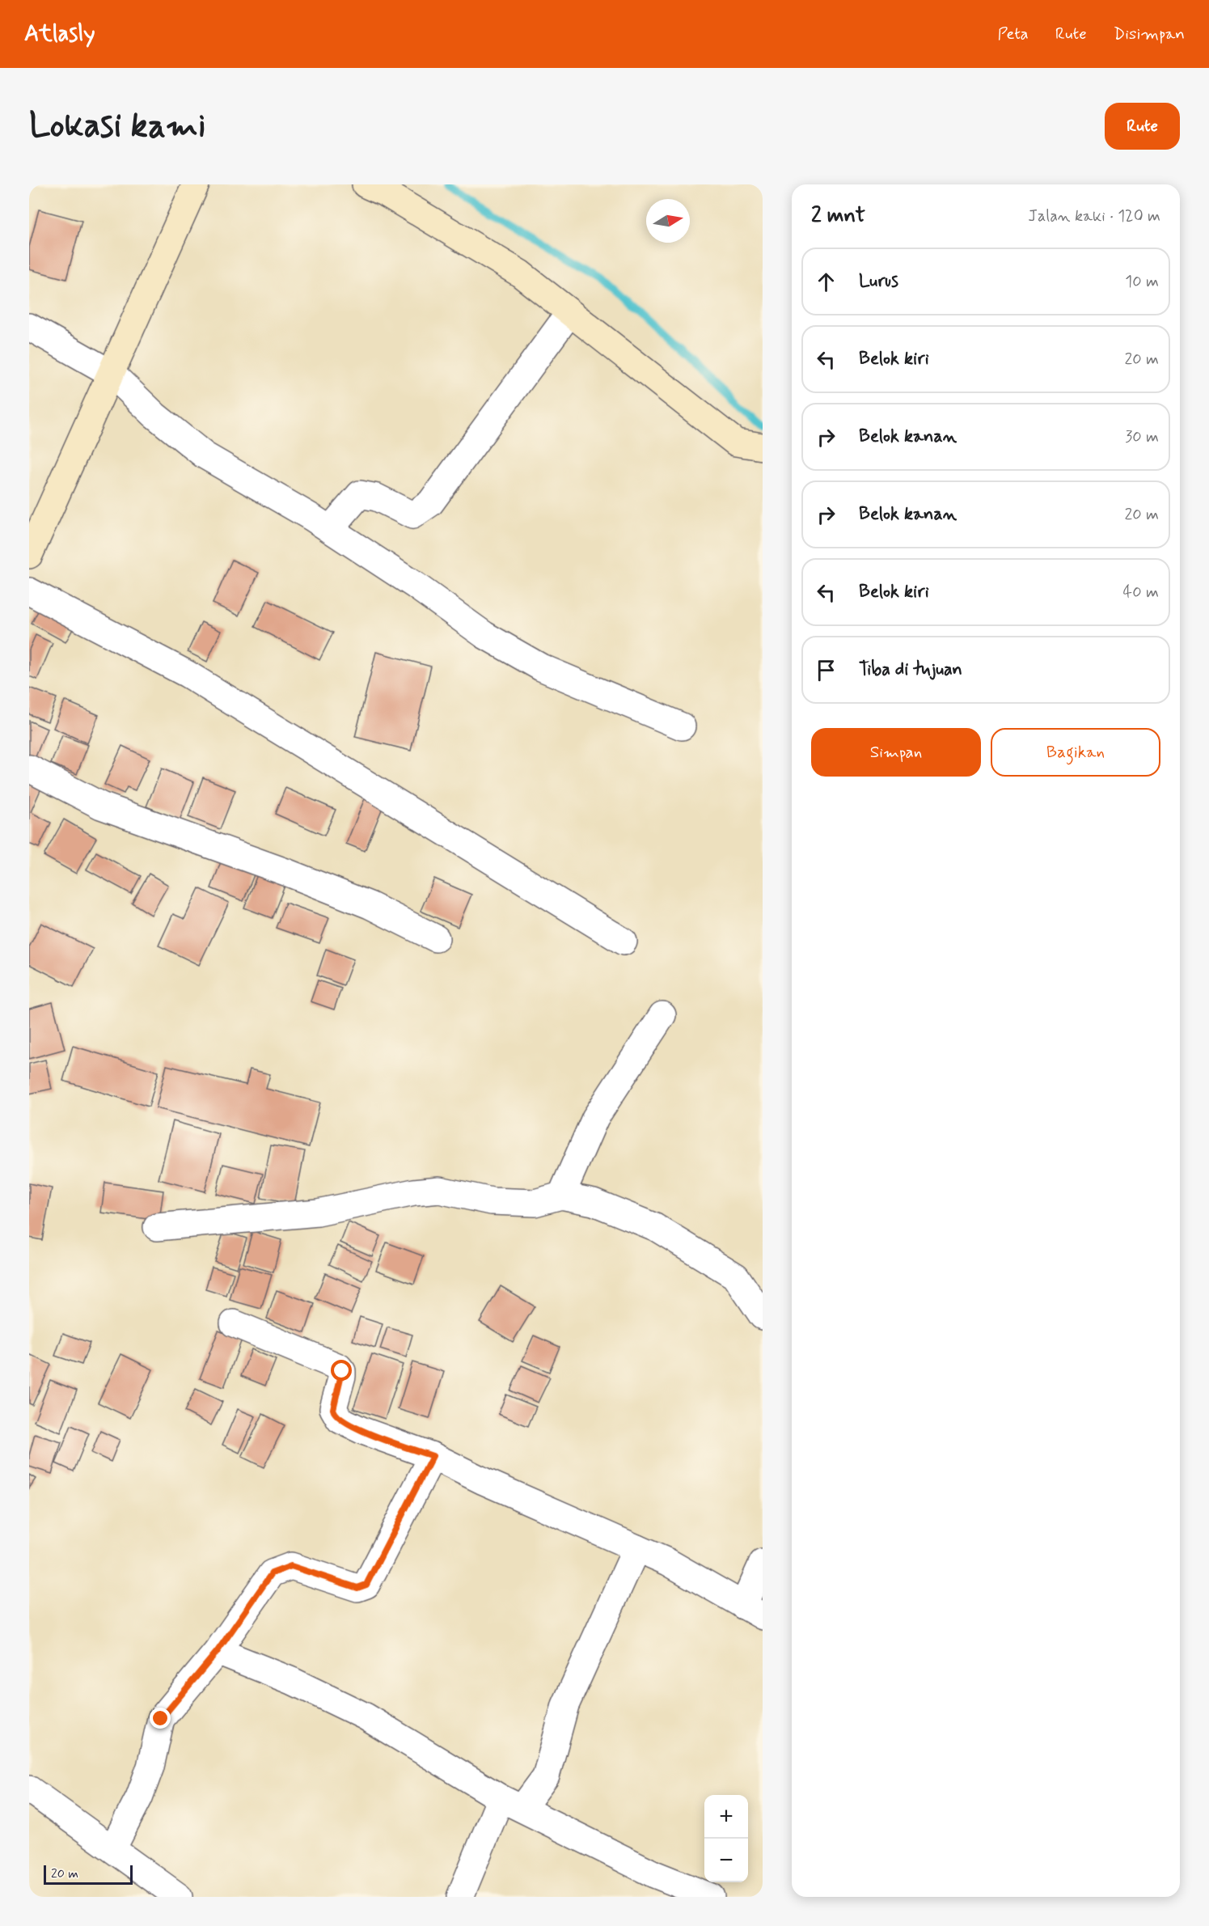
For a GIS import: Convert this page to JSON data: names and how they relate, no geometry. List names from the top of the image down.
{
  "scale_bar": "20 m",
  "north": "right",
  "page": {
    "header": "Atlasly",
    "nav": ["Peta", "Rute", "Disimpan"],
    "buttons": [
      "Rute",
      ["Simpan", "Bagikan"]
    ],
    "title": "Lokasi kami",
    "heading": ["2 mnt", "Jalan kaki · 120 m"],
    "list": [
      ["Lurus", "10 m"],
      ["Belok kiri", "20 m"],
      ["Belok kanan", "30 m"],
      ["Belok kanan", "20 m"],
      ["Belok kiri", "40 m"],
      "Tiba di tujuan"
    ],
    "map_buttons": ["+", "−"],
    "scale": "20 m"
  }
}
